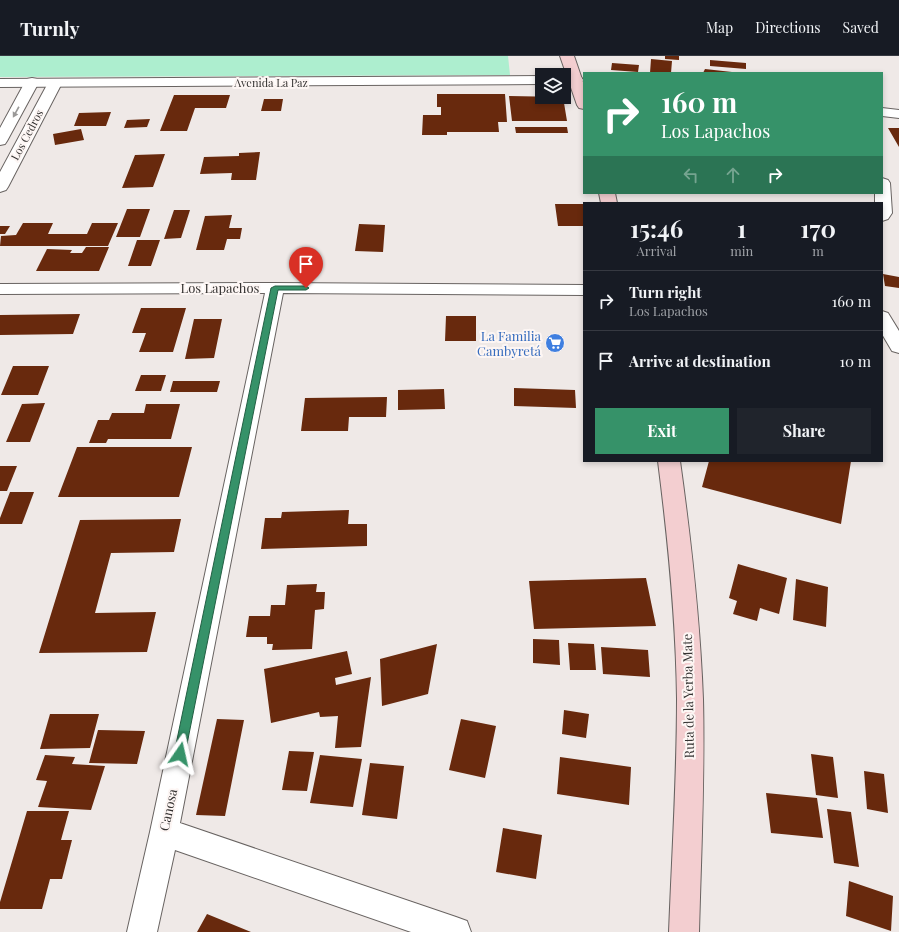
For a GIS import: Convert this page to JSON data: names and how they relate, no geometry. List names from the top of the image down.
{
  "streets": {
    "main road": ["Ruta de la Yerba Mate"],
    "street": [
      "Avenida La Paz",
      "Los Cedros",
      "Los Lapachos",
      "Canosa"
    ]
  },
  "crossings": [
    ["Avenida La Paz", "Los Cedros"],
    ["Los Lapachos", "Canosa"]
  ],
  "places": {
    "supermarket": ["La Familia Cambyretá"]
  },
  "page": {
    "header": "Turnly",
    "nav": ["Map", "Directions", "Saved"],
    "turn": ["160 m", "Los Lapachos"],
    "eta": [
      "15:46",
      "Arrival",
      "1",
      "min",
      "170",
      "m"
    ],
    "list": [
      {
        "name": "Turn right",
        "note": "Los Lapachos",
        "value": "160 m"
      },
      {
        "name": "Arrive at destination",
        "value": "10 m"
      }
    ],
    "buttons": ["Exit", "Share"]
  }
}
